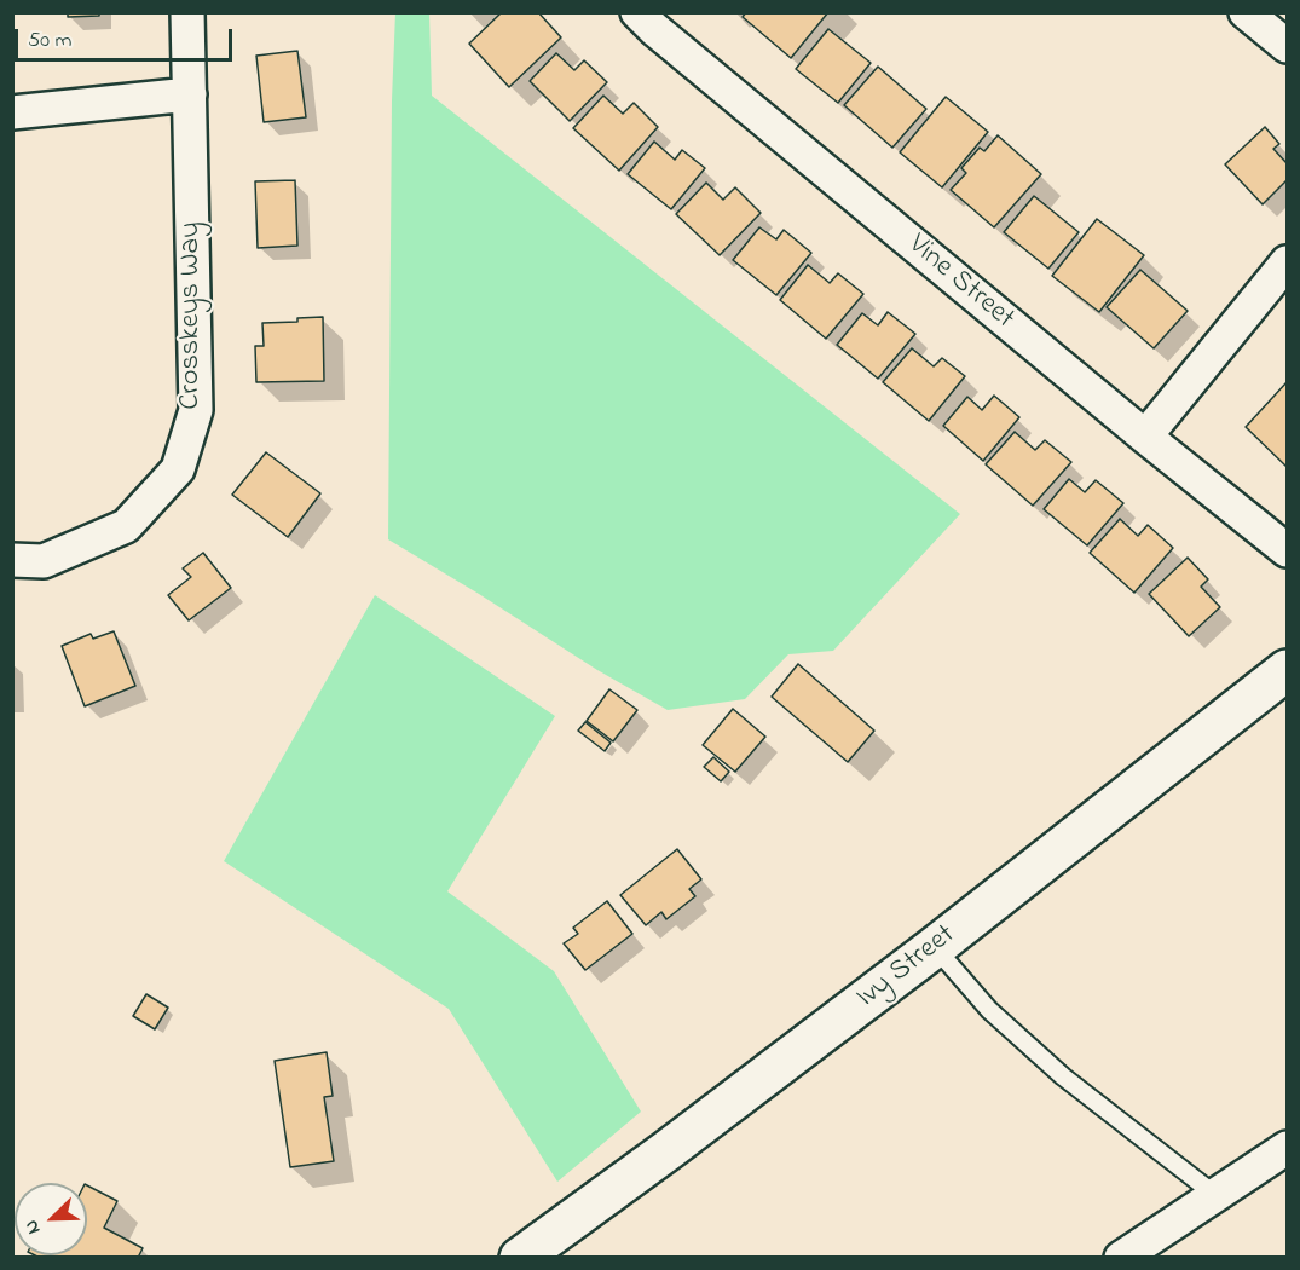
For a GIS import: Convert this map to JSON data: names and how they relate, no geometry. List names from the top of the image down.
{
  "streets": {
    "main road": ["Ivy Street"],
    "street": ["Vine Street", "Crosskeys Way"]
  },
  "scale_bar": "50 m",
  "north": "bottom left"
}
